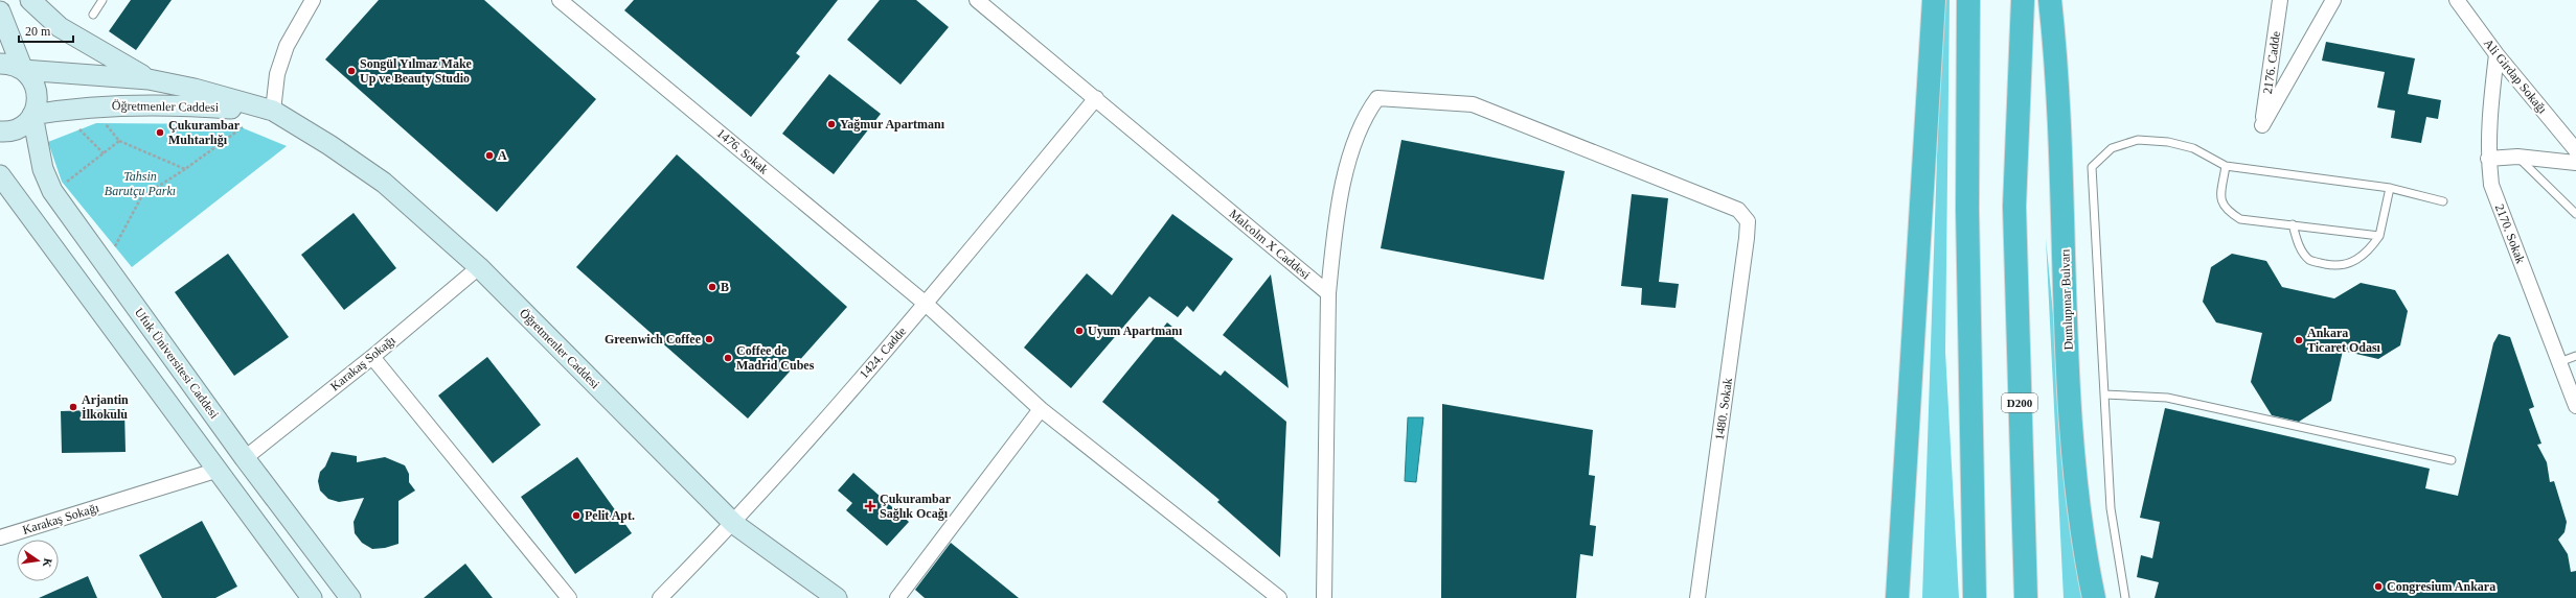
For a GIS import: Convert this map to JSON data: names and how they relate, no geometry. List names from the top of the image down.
{
  "streets": {
    "highway": ["Dumlupınar Bulvarı", "D200"],
    "street": [
      "2176. Cadde",
      "Ali Girdap Sokağı",
      "Öğretmenler Caddesi",
      "1476. Sokak",
      "2170. Sokak",
      "Malcolm X Caddesi",
      "1424. Cadde",
      "Ufuk Üniversitesi Caddesi",
      "Karakaş Sokağı",
      "1480. Sokak"
    ]
  },
  "crossings": [
    ["Ali Girdap Sokağı", "2170. Sokak"],
    ["Öğretmenler Caddesi", "1424. Cadde"],
    ["Öğretmenler Caddesi", "Ufuk Üniversitesi Caddesi"],
    ["Öğretmenler Caddesi", "Karakaş Sokağı"],
    ["1476. Sokak", "1424. Cadde"],
    ["Malcolm X Caddesi", "1424. Cadde"],
    ["Malcolm X Caddesi", "1480. Sokak"],
    ["Ufuk Üniversitesi Caddesi", "Karakaş Sokağı"]
  ],
  "parks": ["Tahsin Barutçu Parkı"],
  "places": {
    "other": [
      "Songül Yılmaz Make Up ve Beauty Studio",
      "Yağmur Apartmanı",
      "Çukurambar Muhtarlığı",
      "A",
      "B",
      "Uyum Apartmanı",
      "Greenwich Coffee",
      "Ankara Ticaret Odası",
      "Coffee de Madrid Cubes",
      "Arjantin İlkokulu",
      "Pelit Apt.",
      "Congresium Ankara"
    ],
    "health": ["Çukurambar Sağlık Ocağı"]
  },
  "scale_bar": "20 m",
  "north": "right"
}
